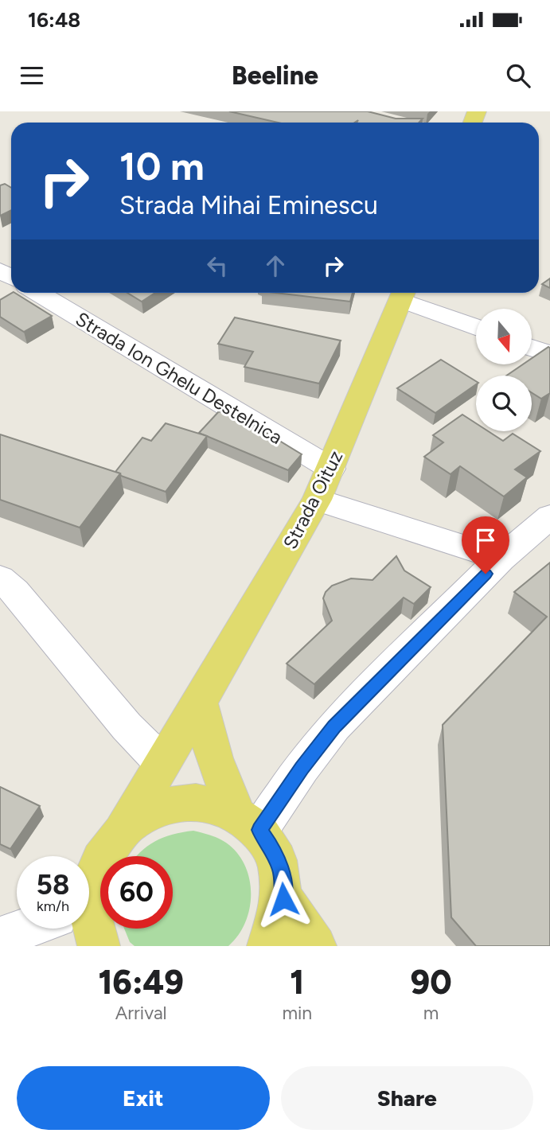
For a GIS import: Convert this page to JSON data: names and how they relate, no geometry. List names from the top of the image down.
{
  "streets": {
    "main road": ["Strada Oituz"],
    "street": ["Strada Ion Ghelu Destelnica"]
  },
  "crossings": [
    ["Strada Ion Ghelu Destelnica", "Strada Oituz"]
  ],
  "north": "bottom",
  "page": {
    "status": "16:48",
    "header": "Beeline",
    "turn": ["10 m", "Strada Mihai Eminescu"],
    "speed": "58 km/h",
    "limit": "60",
    "eta": [
      "16:49",
      "Arrival",
      "1",
      "min",
      "90",
      "m"
    ],
    "buttons": ["Exit", "Share"]
  }
}
